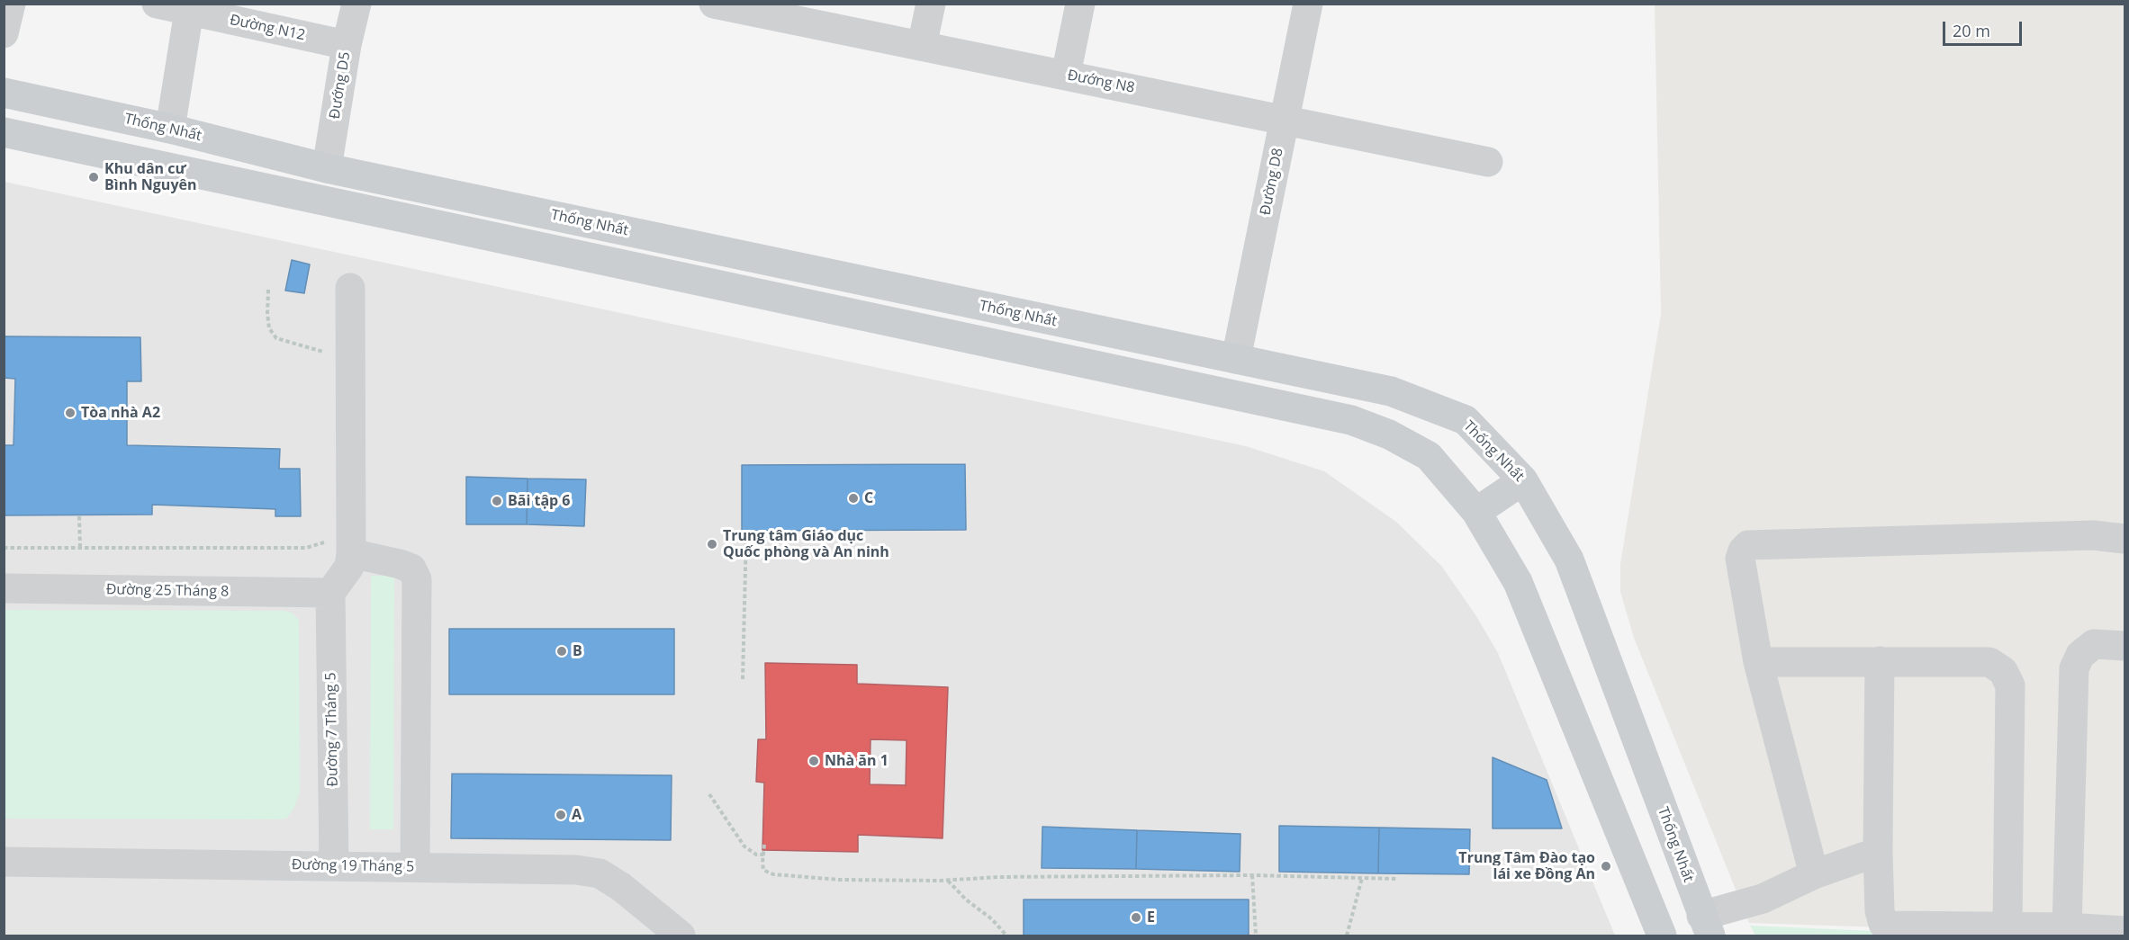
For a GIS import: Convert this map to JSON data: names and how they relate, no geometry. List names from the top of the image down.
{
  "streets": {
    "main road": ["Thống Nhất"],
    "street": [
      "Đường N12",
      "Đướng N8",
      "Đướng D5",
      "Đường D8",
      "Đường 25 Tháng 8",
      "Đường 7 Tháng 5",
      "Đường 19 Tháng 5"
    ]
  },
  "crossings": [
    ["Đường N12", "Đướng D5"],
    ["Đướng N8", "Đường D8"],
    ["Đướng D5", "Thống Nhất"],
    ["Thống Nhất", "Đường D8"],
    ["Đường 25 Tháng 8", "Đường 7 Tháng 5"],
    ["Đường 7 Tháng 5", "Đường 19 Tháng 5"]
  ],
  "places": [
    "Khu dân cư Bình Nguyên",
    "Tòa nhà A2",
    "C",
    "Bãi tập 6",
    "Trung tâm Giáo dục Quốc phòng và An ninh",
    "B",
    "Nhà ăn 1",
    "A",
    "Trung Tâm Đào tạo lái xe Đồng An",
    "E"
  ],
  "scale_bar": "20 m"
}
